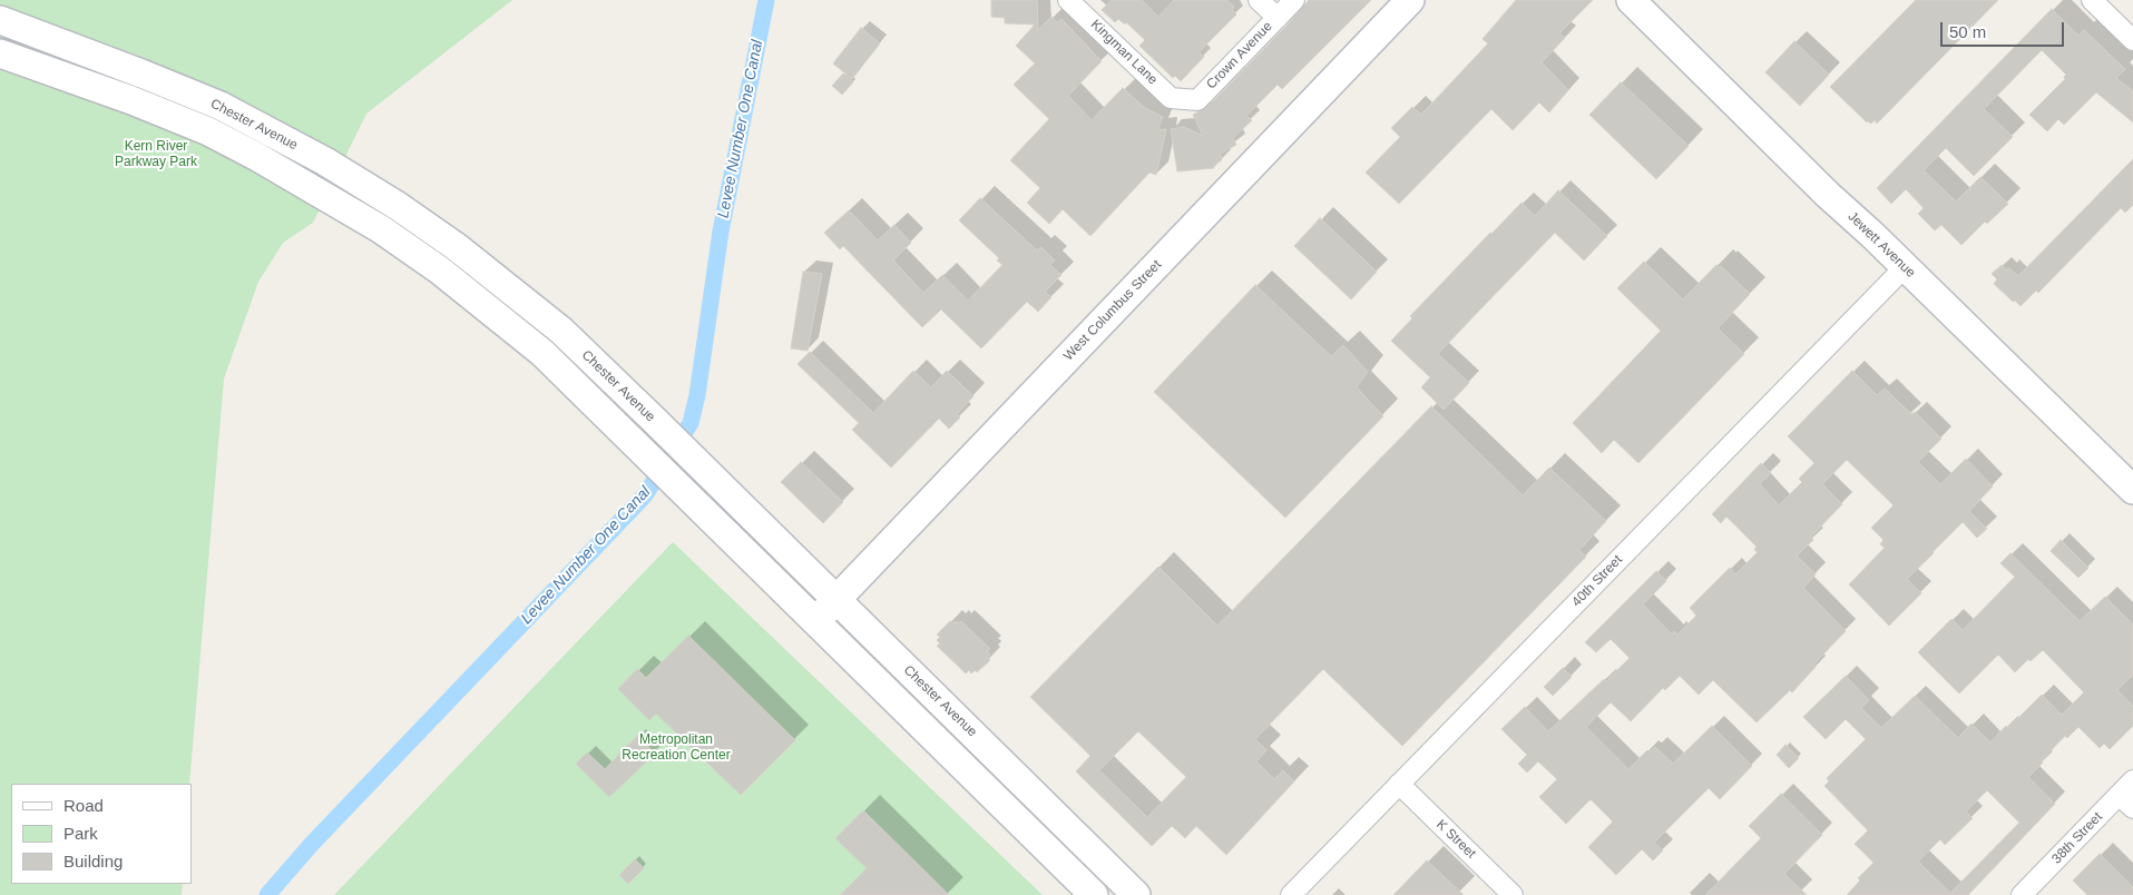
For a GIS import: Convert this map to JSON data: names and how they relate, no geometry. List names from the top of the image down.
{
  "streets": {
    "main road": ["Chester Avenue", "Jewett Avenue", "West Columbus Street"],
    "street": [
      "Kingman Lane",
      "Crown Avenue",
      "40th Street",
      "38th Street",
      "K Street"
    ]
  },
  "crossings": [
    ["Kingman Lane", "Crown Avenue"],
    ["Chester Avenue", "West Columbus Street"],
    ["Jewett Avenue", "40th Street"],
    ["40th Street", "K Street"]
  ],
  "water": ["Levee Number One Canal"],
  "parks": ["Kern River Parkway Park", "Metropolitan Recreation Center"],
  "legend": ["Road", "Park", "Building"],
  "scale_bar": "50 m"
}
